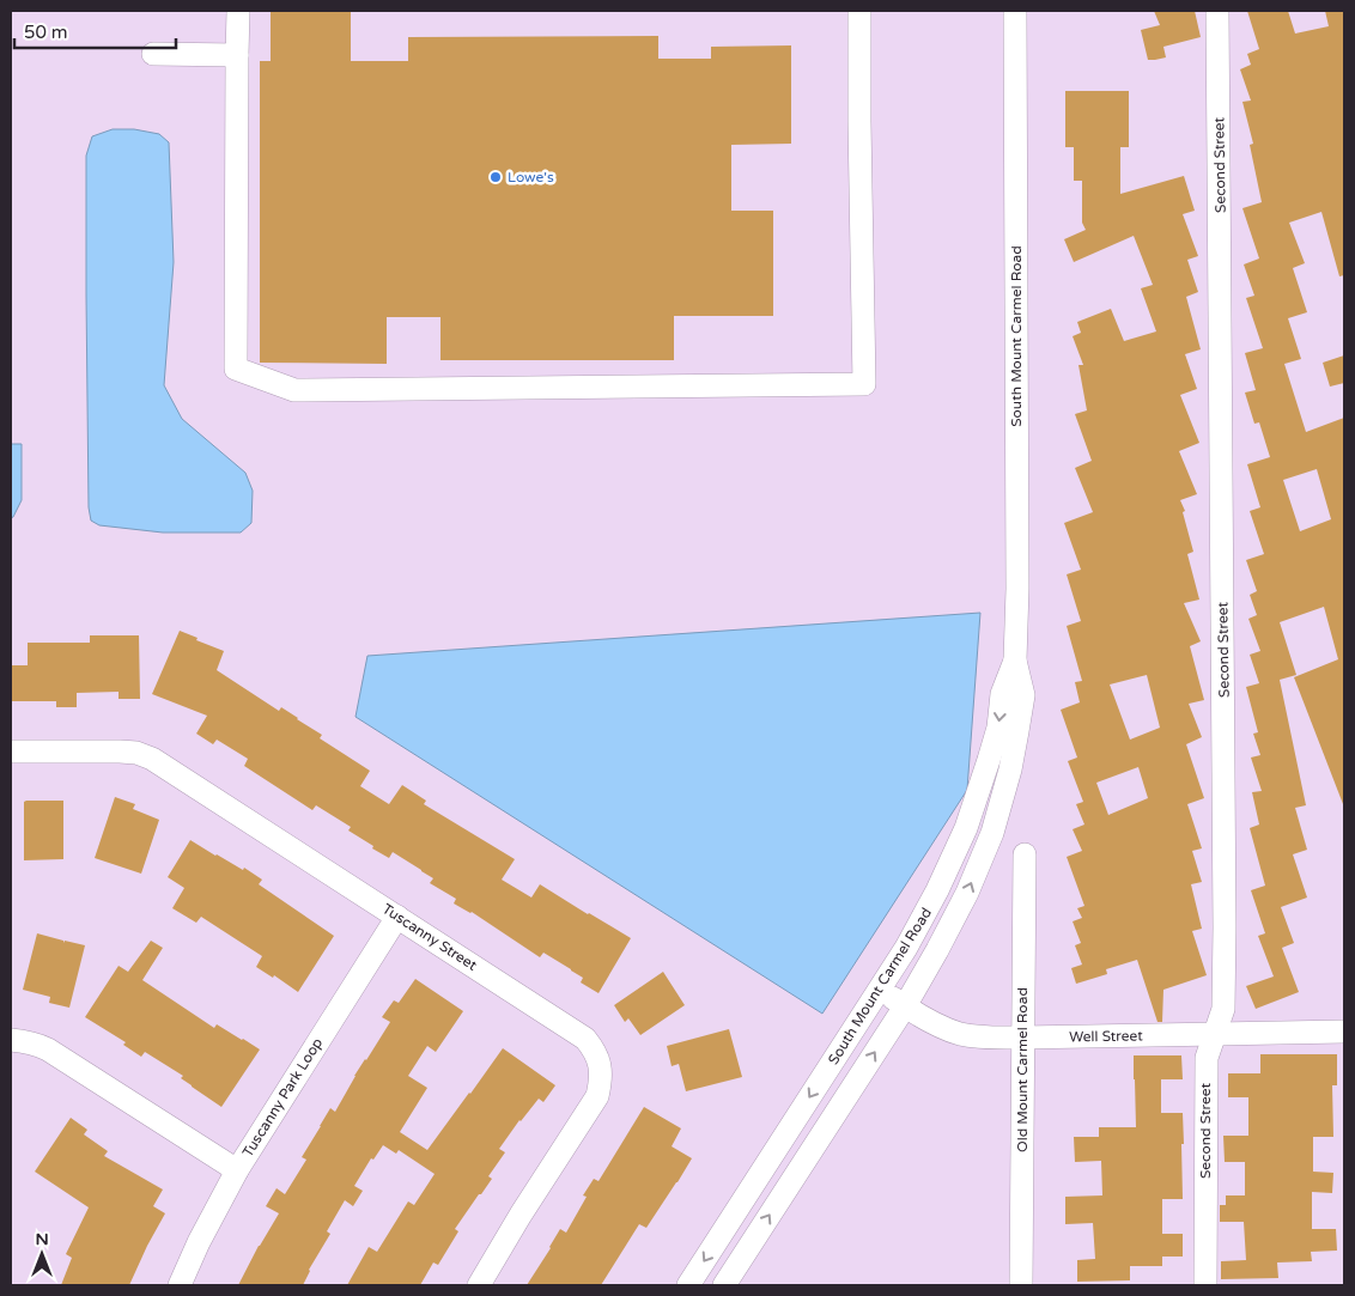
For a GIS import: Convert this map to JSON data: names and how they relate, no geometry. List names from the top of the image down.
{
  "streets": {
    "street": [
      "Second Street",
      "South Mount Carmel Road",
      "Tuscanny Street",
      "Well Street",
      "Old Mount Carmel Road",
      "Tuscanny Park Loop"
    ]
  },
  "crossings": [
    ["Second Street", "Well Street"],
    ["South Mount Carmel Road", "Well Street"],
    ["Tuscanny Street", "Tuscanny Park Loop"],
    ["Well Street", "Old Mount Carmel Road"]
  ],
  "places": ["Lowe's"],
  "scale_bar": "50 m",
  "north": "top"
}
